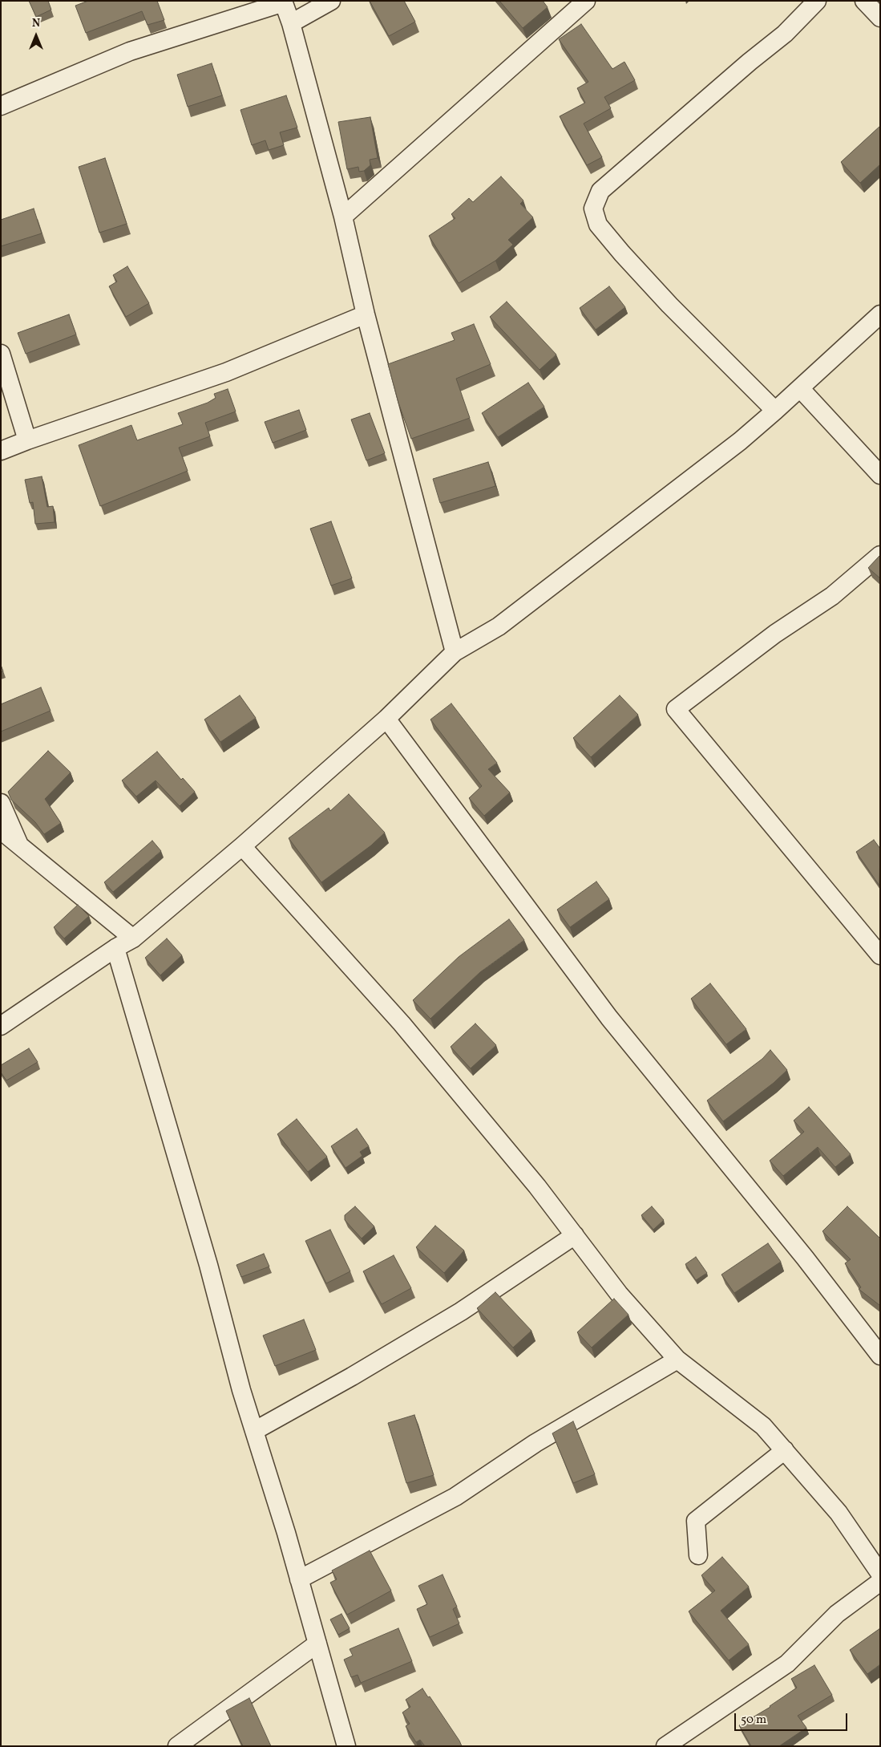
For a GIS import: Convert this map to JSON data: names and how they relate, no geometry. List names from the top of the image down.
{
  "scale_bar": "50 m",
  "north": "top"
}
